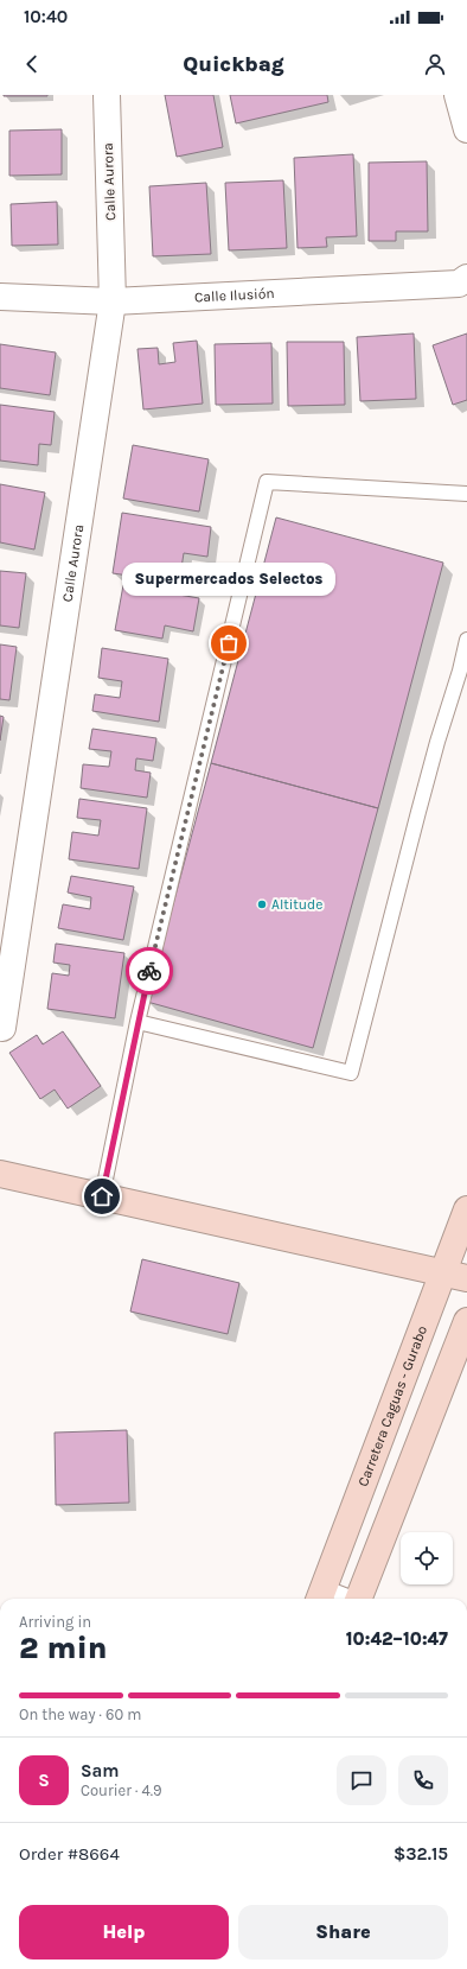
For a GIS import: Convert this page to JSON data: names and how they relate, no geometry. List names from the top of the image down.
{
  "streets": {
    "main road": ["Carretera Caguas - Gurabo"],
    "street": ["Calle Aurora", "Calle Ilusión"]
  },
  "crossings": [
    ["Calle Aurora", "Calle Ilusión"]
  ],
  "places": ["Supermercados Selectos", "Altitude"],
  "page": {
    "status": "10:40",
    "header": "Quickbag",
    "bubble": "Supermercados Selectos",
    "heading": ["2 min", "Arriving in", "10:42–10:47"],
    "panel": [
      "Sam",
      "Courier · 4.9",
      "Order #8664",
      "$32.15"
    ],
    "bar": "On the way · 60 m",
    "round": "S",
    "buttons": ["Help", "Share"]
  }
}
